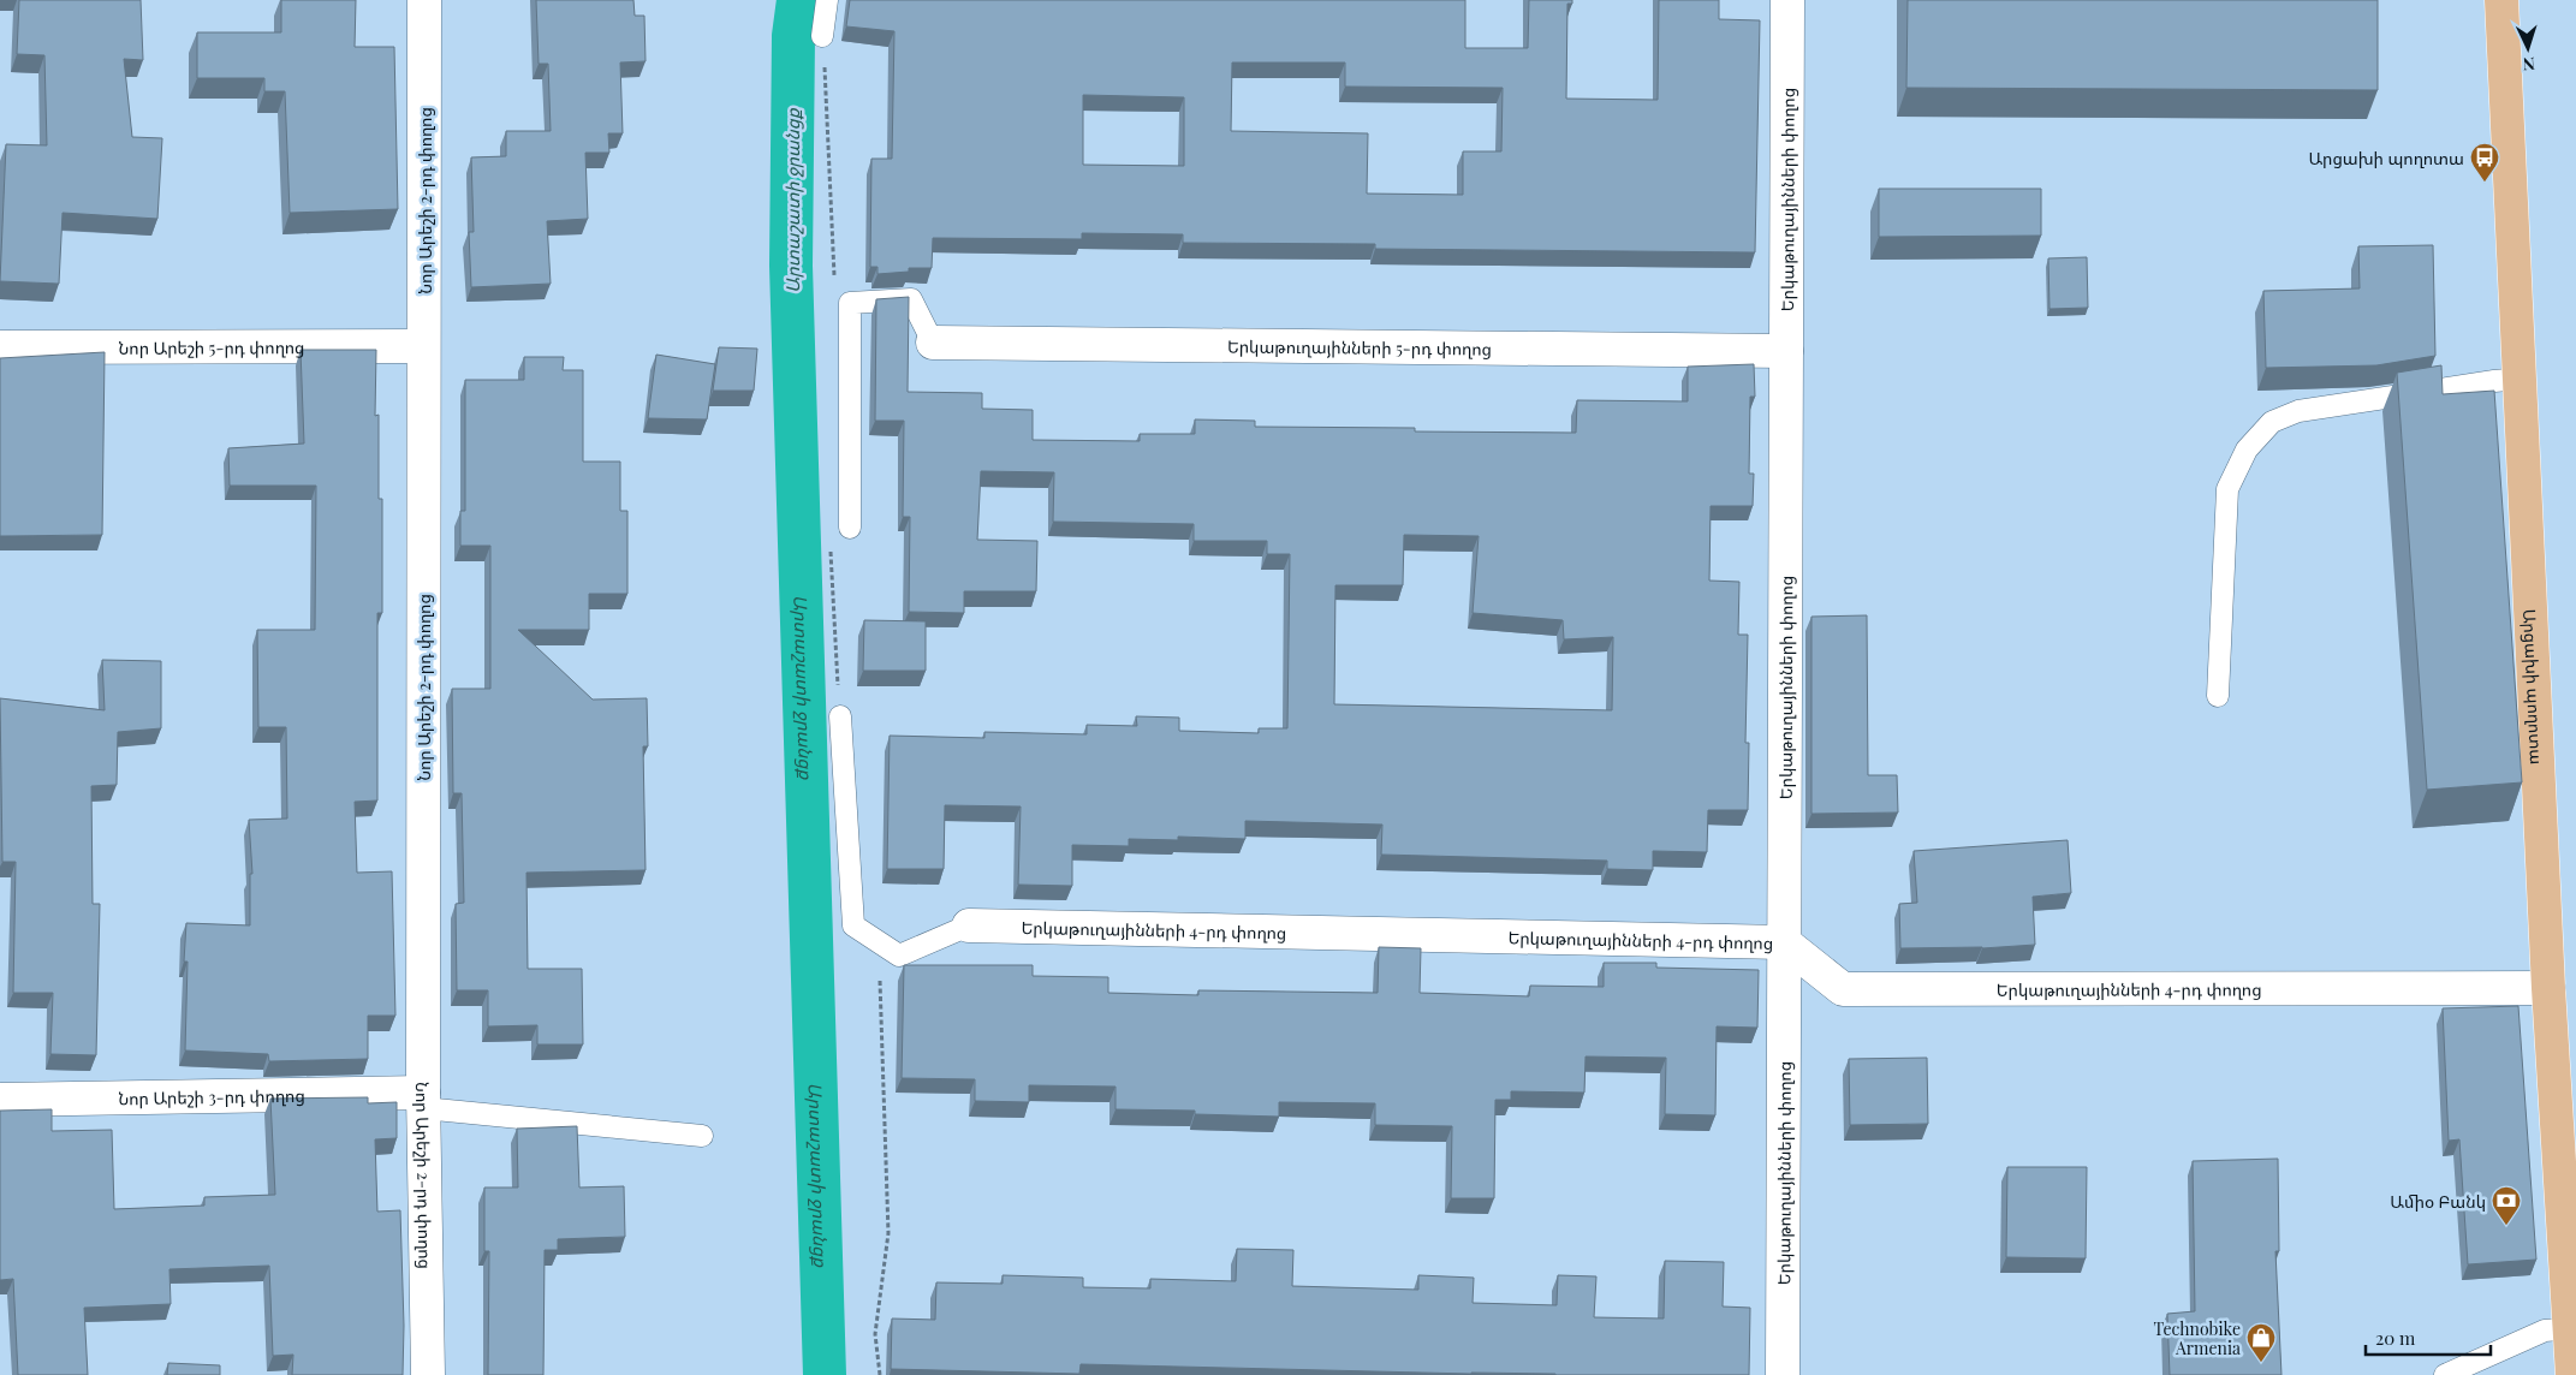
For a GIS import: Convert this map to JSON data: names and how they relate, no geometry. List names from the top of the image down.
{
  "streets": {
    "main road": ["Արցախի պողոտա"],
    "street": [
      "Նոր Արեշի 2-րդ փողոց",
      "Երկաթուղայինների փողոց",
      "Նոր Արեշի 5-րդ փողոց",
      "Երկաթուղայինների 5-րդ փողոց",
      "Երկաթուղայինների 4-րդ փողոց",
      "Նոր Արեշի 3-րդ փողոց"
    ]
  },
  "crossings": [
    ["Նոր Արեշի 2-րդ փողոց", "Նոր Արեշի 5-րդ փողոց"],
    ["Նոր Արեշի 2-րդ փողոց", "Նոր Արեշի 3-րդ փողոց"],
    ["Երկաթուղայինների փողոց", "Երկաթուղայինների 5-րդ փողոց"],
    ["Երկաթուղայինների փողոց", "Երկաթուղայինների 4-րդ փողոց"],
    ["Արցախի պողոտա", "Երկաթուղայինների 4-րդ փողոց"]
  ],
  "water": ["Արտաշատի ջրանցք"],
  "places": {
    "bus stop": ["Արցախի պողոտա"],
    "bank": ["Ամիօ Բանկ"],
    "shop": ["Technobike Armenia"]
  },
  "scale_bar": "20 m",
  "north": "bottom"
}
